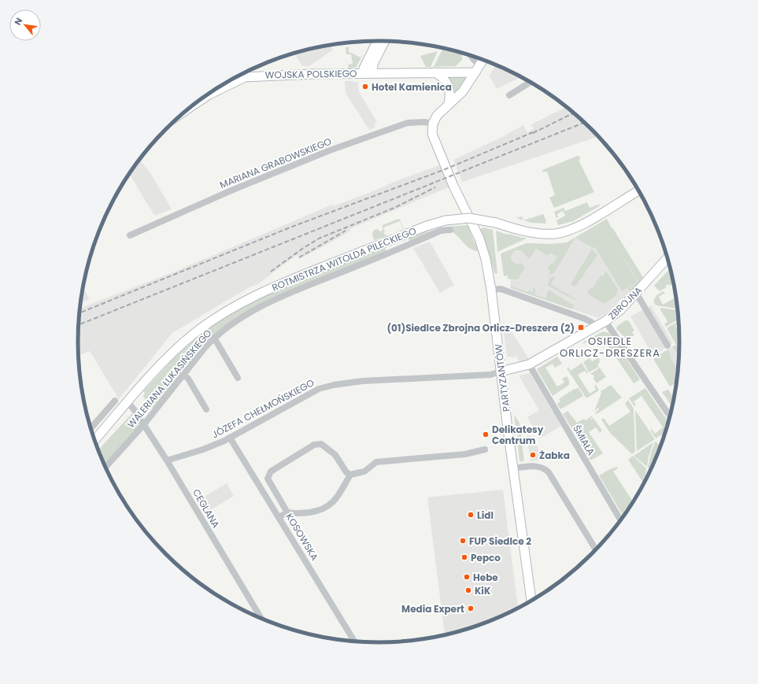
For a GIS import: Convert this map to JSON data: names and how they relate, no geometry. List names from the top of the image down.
{
  "streets": {
    "main road": [
      "WOJSKA POLSKIEGO",
      "ROTMISTRZA WITOLDA PILECKIEGO",
      "ZBROJNA",
      "PARTYZANTÓW"
    ],
    "street": [
      "MARIANA GRABOWSKIEGO",
      "WALERIANA ŁUKASIŃSKIEGO",
      "JÓZEFA CHEŁMOŃSKIEGO",
      "ŚMIAŁA",
      "CEGLANA",
      "KOSOWSKA"
    ]
  },
  "crossings": [
    ["MARIANA GRABOWSKIEGO", "PARTYZANTÓW"],
    ["ROTMISTRZA WITOLDA PILECKIEGO", "CEGLANA"],
    ["ZBROJNA", "PARTYZANTÓW"],
    ["ZBROJNA", "JÓZEFA CHEŁMOŃSKIEGO"],
    ["ZBROJNA", "ŚMIAŁA"],
    ["PARTYZANTÓW", "JÓZEFA CHEŁMOŃSKIEGO"],
    ["WALERIANA ŁUKASIŃSKIEGO", "CEGLANA"],
    ["JÓZEFA CHEŁMOŃSKIEGO", "CEGLANA"],
    ["JÓZEFA CHEŁMOŃSKIEGO", "KOSOWSKA"]
  ],
  "districts": ["OSIEDLE ORLICZ-DRESZERA"],
  "places": {
    "other": [
      "Hotel Kamienica",
      "Delikatesy Centrum",
      "Żabka",
      "Lidl",
      "FUP Siedlce 2",
      "Pepco",
      "Hebe",
      "KiK",
      "Media Expert"
    ],
    "transit": ["(01)Siedlce Zbrojna Orlicz-Dreszera (2)"]
  },
  "north": "top left"
}
